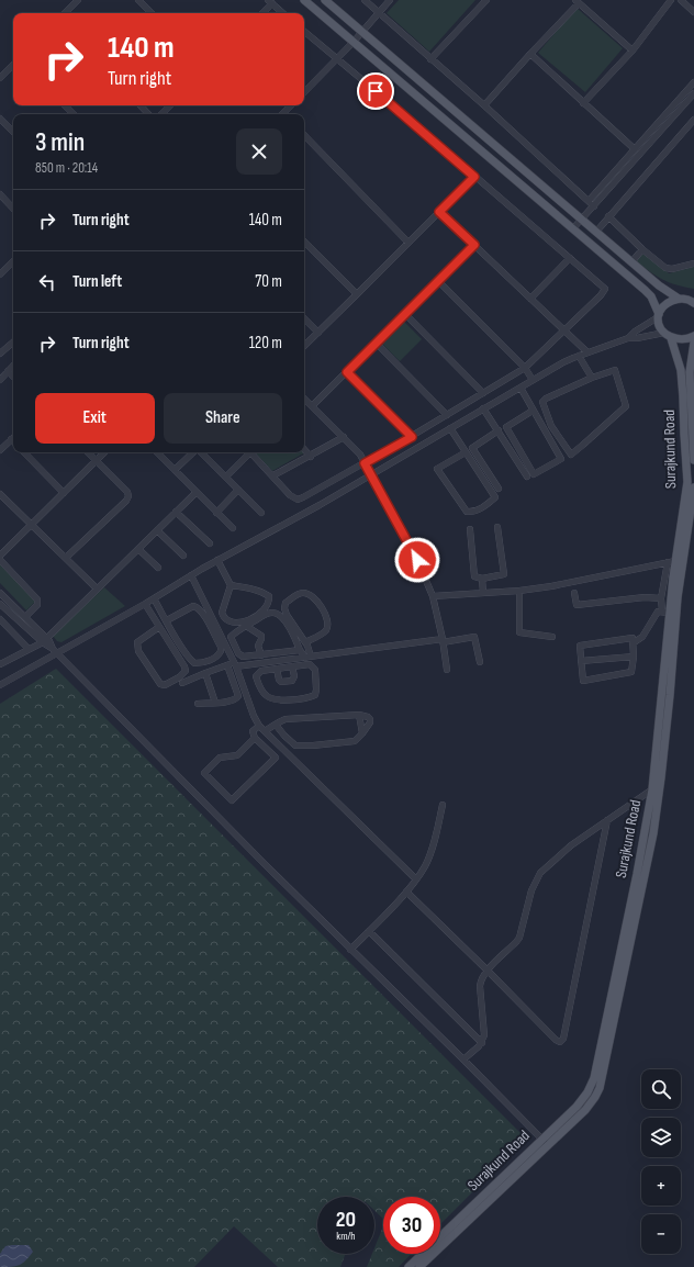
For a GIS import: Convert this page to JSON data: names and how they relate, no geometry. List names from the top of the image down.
{
  "streets": {
    "main road": ["Surajkund Road"]
  },
  "page": {
    "turn": ["140 m", "Turn right"],
    "heading": ["3 min", "850 m · 20:14"],
    "list": [
      {
        "name": "Turn right",
        "value": "140 m"
      },
      {
        "name": "Turn left",
        "value": "70 m"
      },
      {
        "name": "Turn right",
        "value": "120 m"
      }
    ],
    "buttons": ["Exit", "Share"],
    "map_buttons": ["+", "−"],
    "speed": "20 km/h",
    "limit": "30"
  }
}
